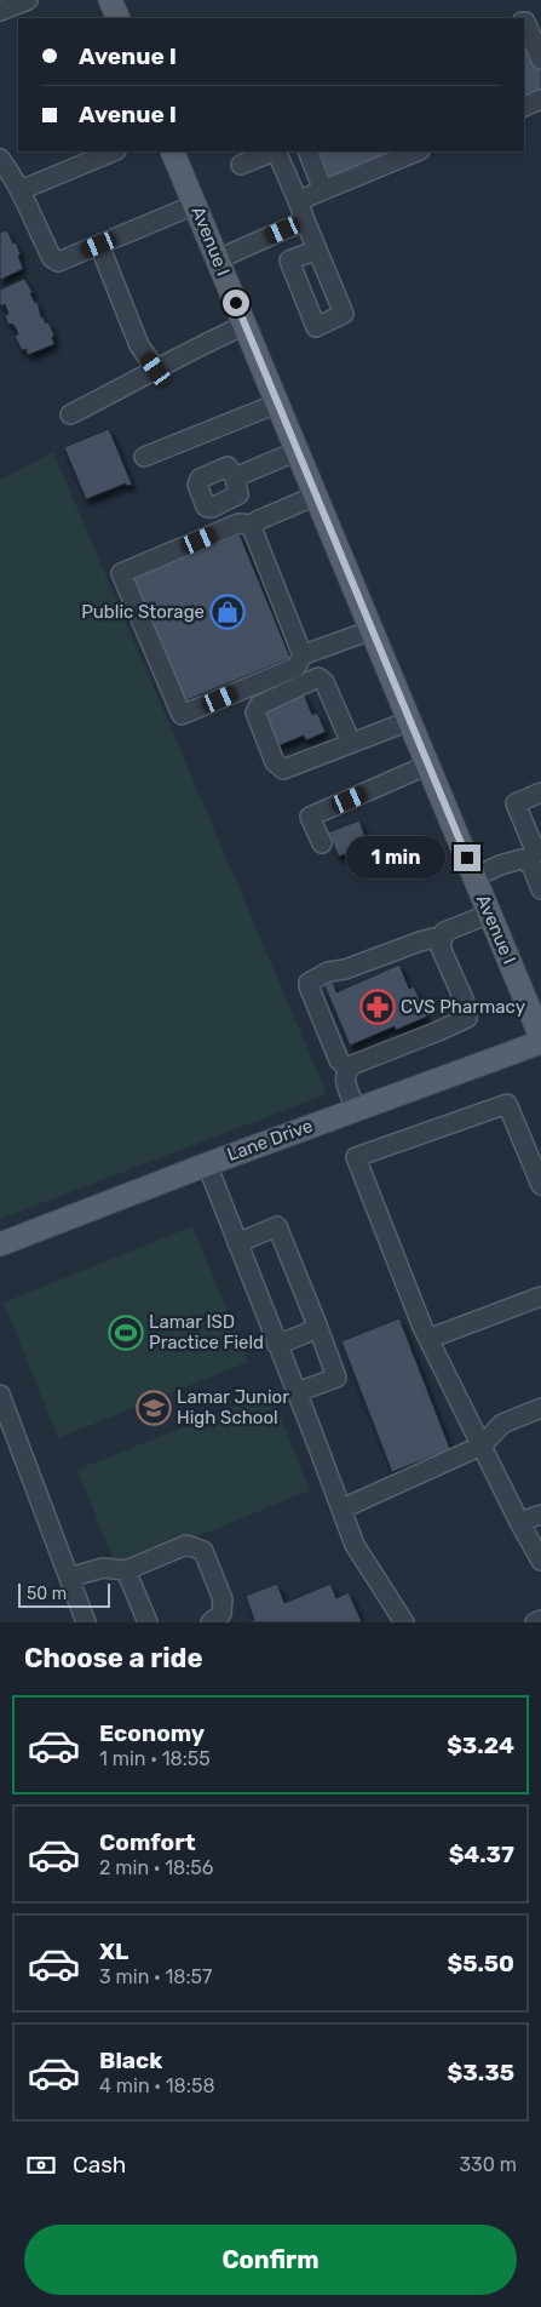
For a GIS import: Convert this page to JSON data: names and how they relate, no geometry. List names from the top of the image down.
{
  "streets": {
    "main road": ["Avenue I", "Lane Drive"]
  },
  "crossings": [
    ["Avenue I", "Lane Drive"]
  ],
  "places": {
    "shop": ["Public Storage"],
    "pharmacy": ["CVS Pharmacy"],
    "sports": ["Lamar ISD Practice Field"],
    "school or university": ["Lamar Junior High School"]
  },
  "scale_bar": "50 m",
  "page": {
    "banner": ["Avenue I", "Avenue I"],
    "bubble": "1 min",
    "scale": "50 m",
    "heading": "Choose a ride",
    "list": [
      {
        "name": "Economy",
        "note": "1 min · 18:55",
        "value": "$3.24"
      },
      {
        "name": "Comfort",
        "note": "2 min · 18:56",
        "value": "$4.37"
      },
      {
        "name": "XL",
        "note": "3 min · 18:57",
        "value": "$5.50"
      },
      {
        "name": "Black",
        "note": "4 min · 18:58",
        "value": "$3.35"
      }
    ],
    "pay": ["Cash", "330 m"],
    "buttons": "Confirm"
  }
}
